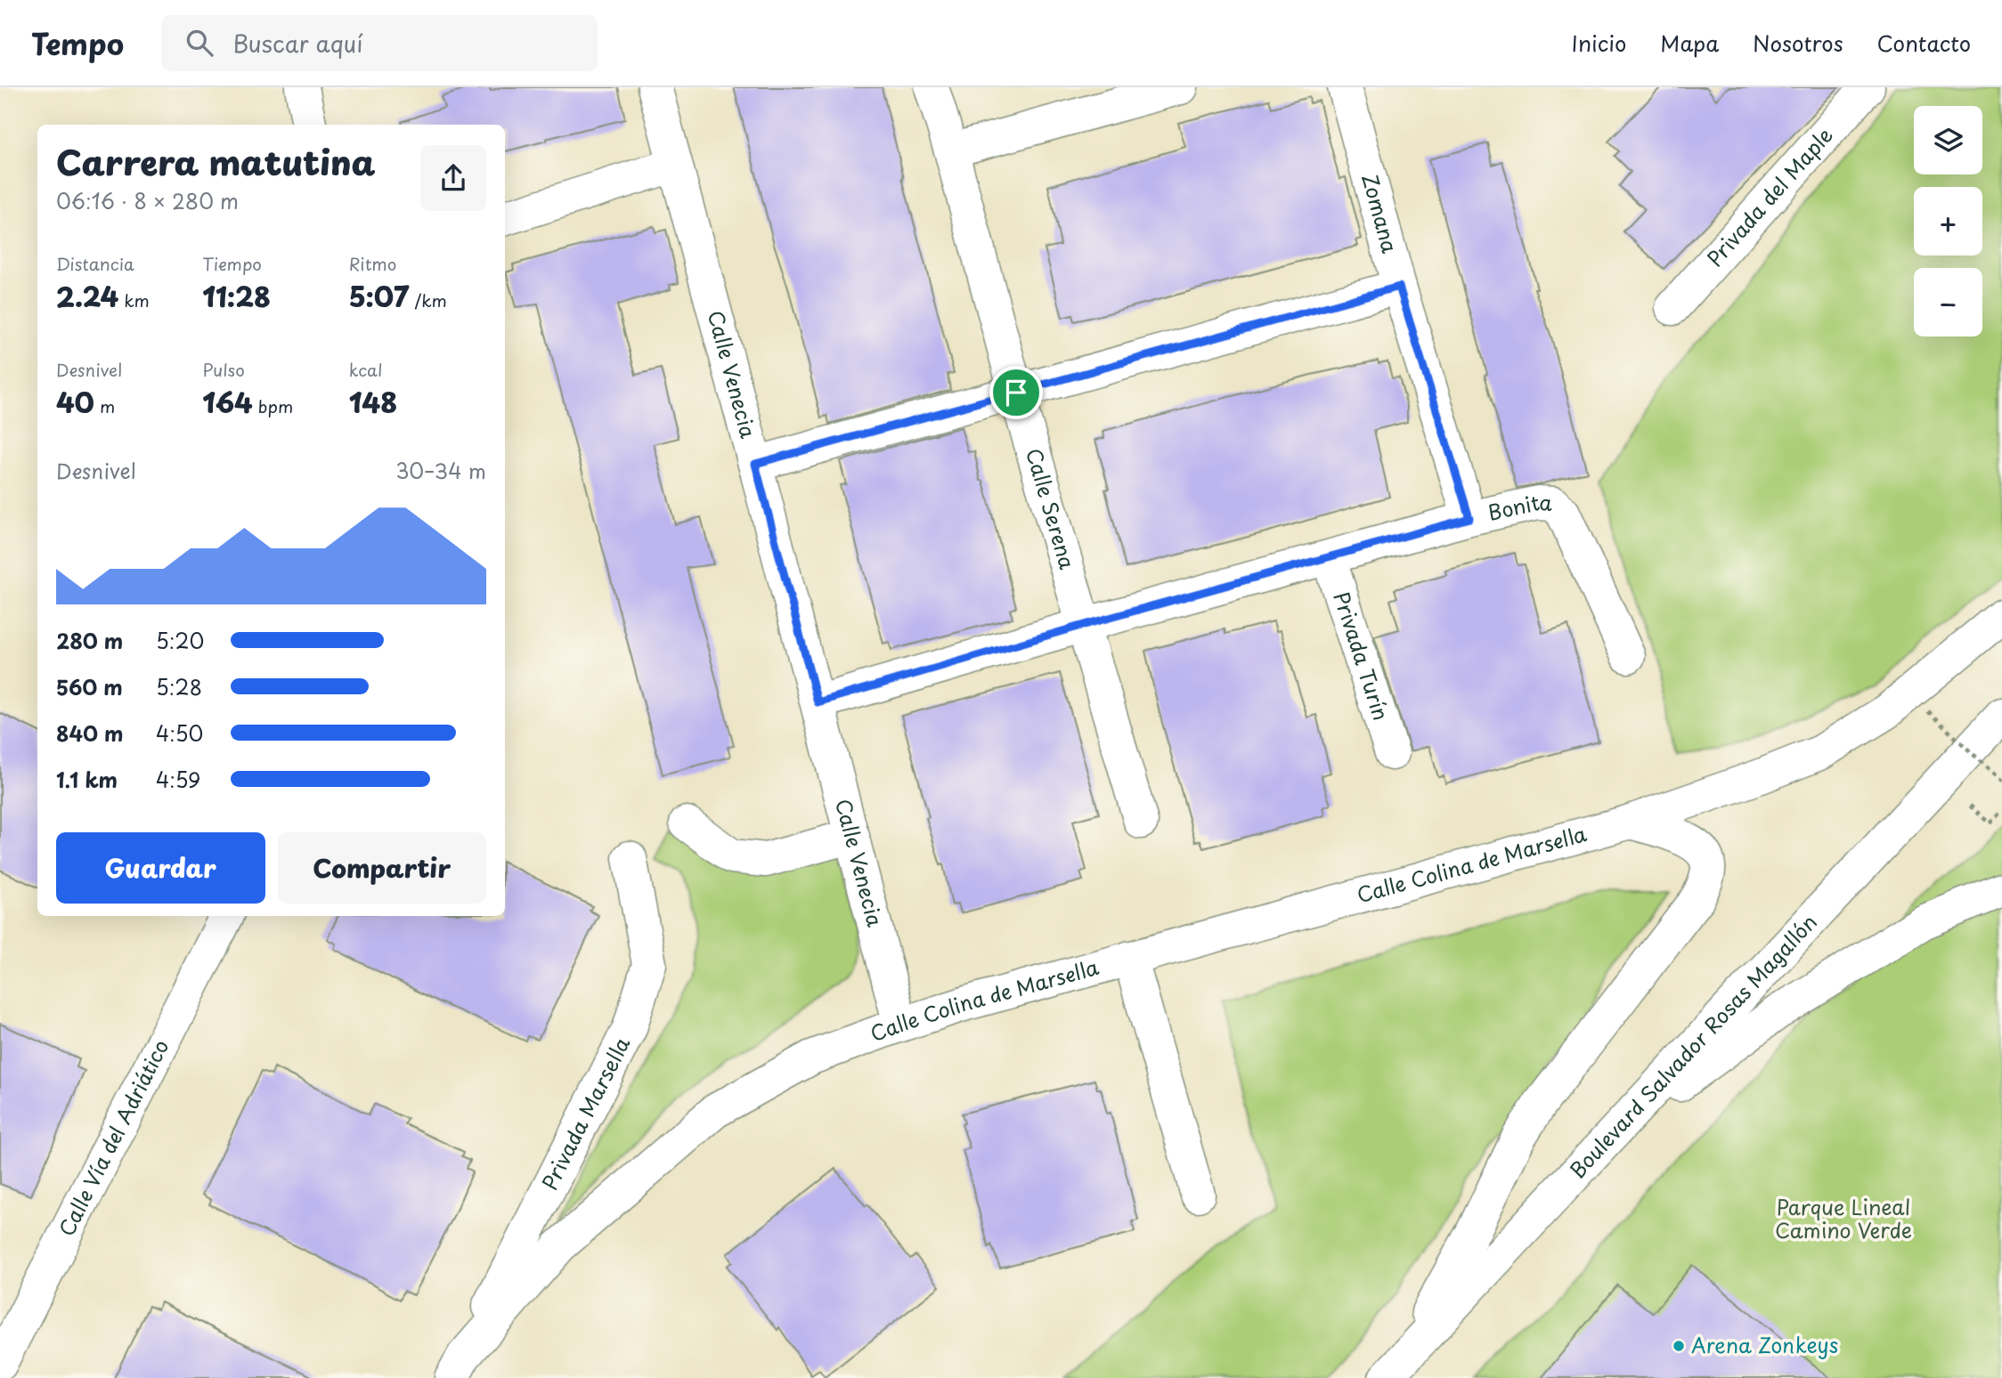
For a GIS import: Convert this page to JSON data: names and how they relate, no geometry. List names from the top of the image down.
{
  "streets": {
    "main road": [
      "Privada del Maple",
      "Zomana",
      "Calle Venecia",
      "Calle Serena",
      "Bonita",
      "Privada Turín",
      "Calle Colina de Marsella",
      "Boulevard Salvador Rosas Magallón",
      "Privada Marsella",
      "Calle Vía del Adriático"
    ]
  },
  "crossings": [
    ["Zomana", "Bonita"],
    ["Calle Venecia", "Bonita"],
    ["Calle Venecia", "Calle Colina de Marsella"],
    ["Calle Serena", "Bonita"],
    ["Bonita", "Privada Turín"],
    ["Calle Colina de Marsella", "Privada Marsella"]
  ],
  "parks": ["Parque Lineal Camino Verde"],
  "places": ["Arena Zonkeys"],
  "page": {
    "header": "Tempo",
    "search": "Buscar aquí",
    "nav": [
      "Inicio",
      "Mapa",
      "Nosotros",
      "Contacto"
    ],
    "map_buttons": ["+", "−"],
    "heading": ["Carrera matutina", "06:16 · 8 × 280 m"],
    "stats": [
      ["Distancia", "2.24 km"],
      ["Tiempo", "11:28"],
      ["Ritmo", "5:07 /km"],
      ["Desnivel", "40 m"],
      ["Pulso", "164 bpm"],
      ["kcal", "148"]
    ],
    "chart": ["Desnivel", "30–34 m"],
    "list": [
      {
        "name": "280 m",
        "note": "5:20"
      },
      {
        "name": "560 m",
        "note": "5:28"
      },
      {
        "name": "840 m",
        "note": "4:50"
      },
      {
        "name": "1.1 km",
        "note": "4:59"
      }
    ],
    "buttons": ["Guardar", "Compartir"]
  }
}
